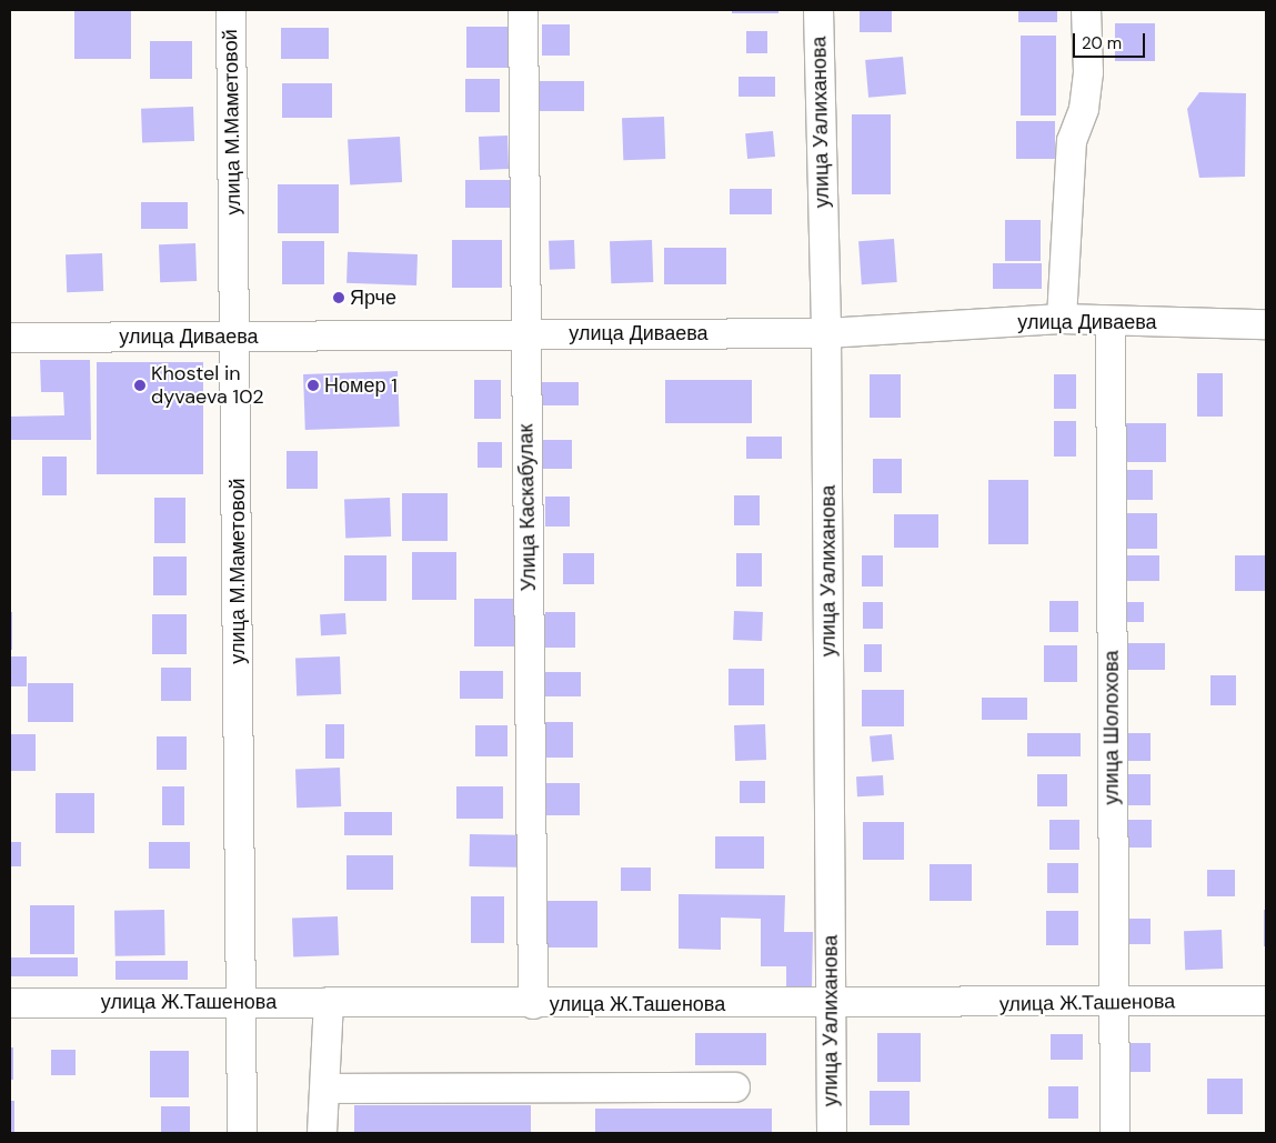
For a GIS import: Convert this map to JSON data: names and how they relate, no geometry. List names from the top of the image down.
{
  "streets": {
    "street": [
      "улица М.Маметовой",
      "улица Уалиханова",
      "улица Диваева",
      "Улица Каскабулак",
      "улица Шолохова",
      "улица Ж.Ташенова"
    ]
  },
  "crossings": [
    ["улица М.Маметовой", "улица Диваева"],
    ["улица М.Маметовой", "улица Ж.Ташенова"],
    ["улица Уалиханова", "улица Диваева"],
    ["улица Уалиханова", "улица Ж.Ташенова"],
    ["улица Диваева", "Улица Каскабулак"],
    ["улица Диваева", "улица Шолохова"],
    ["Улица Каскабулак", "улица Ж.Ташенова"],
    ["улица Шолохова", "улица Ж.Ташенова"]
  ],
  "places": ["Ярче", "Khostel in dyvaeva 102", "Номер 1"],
  "scale_bar": "20 m"
}
